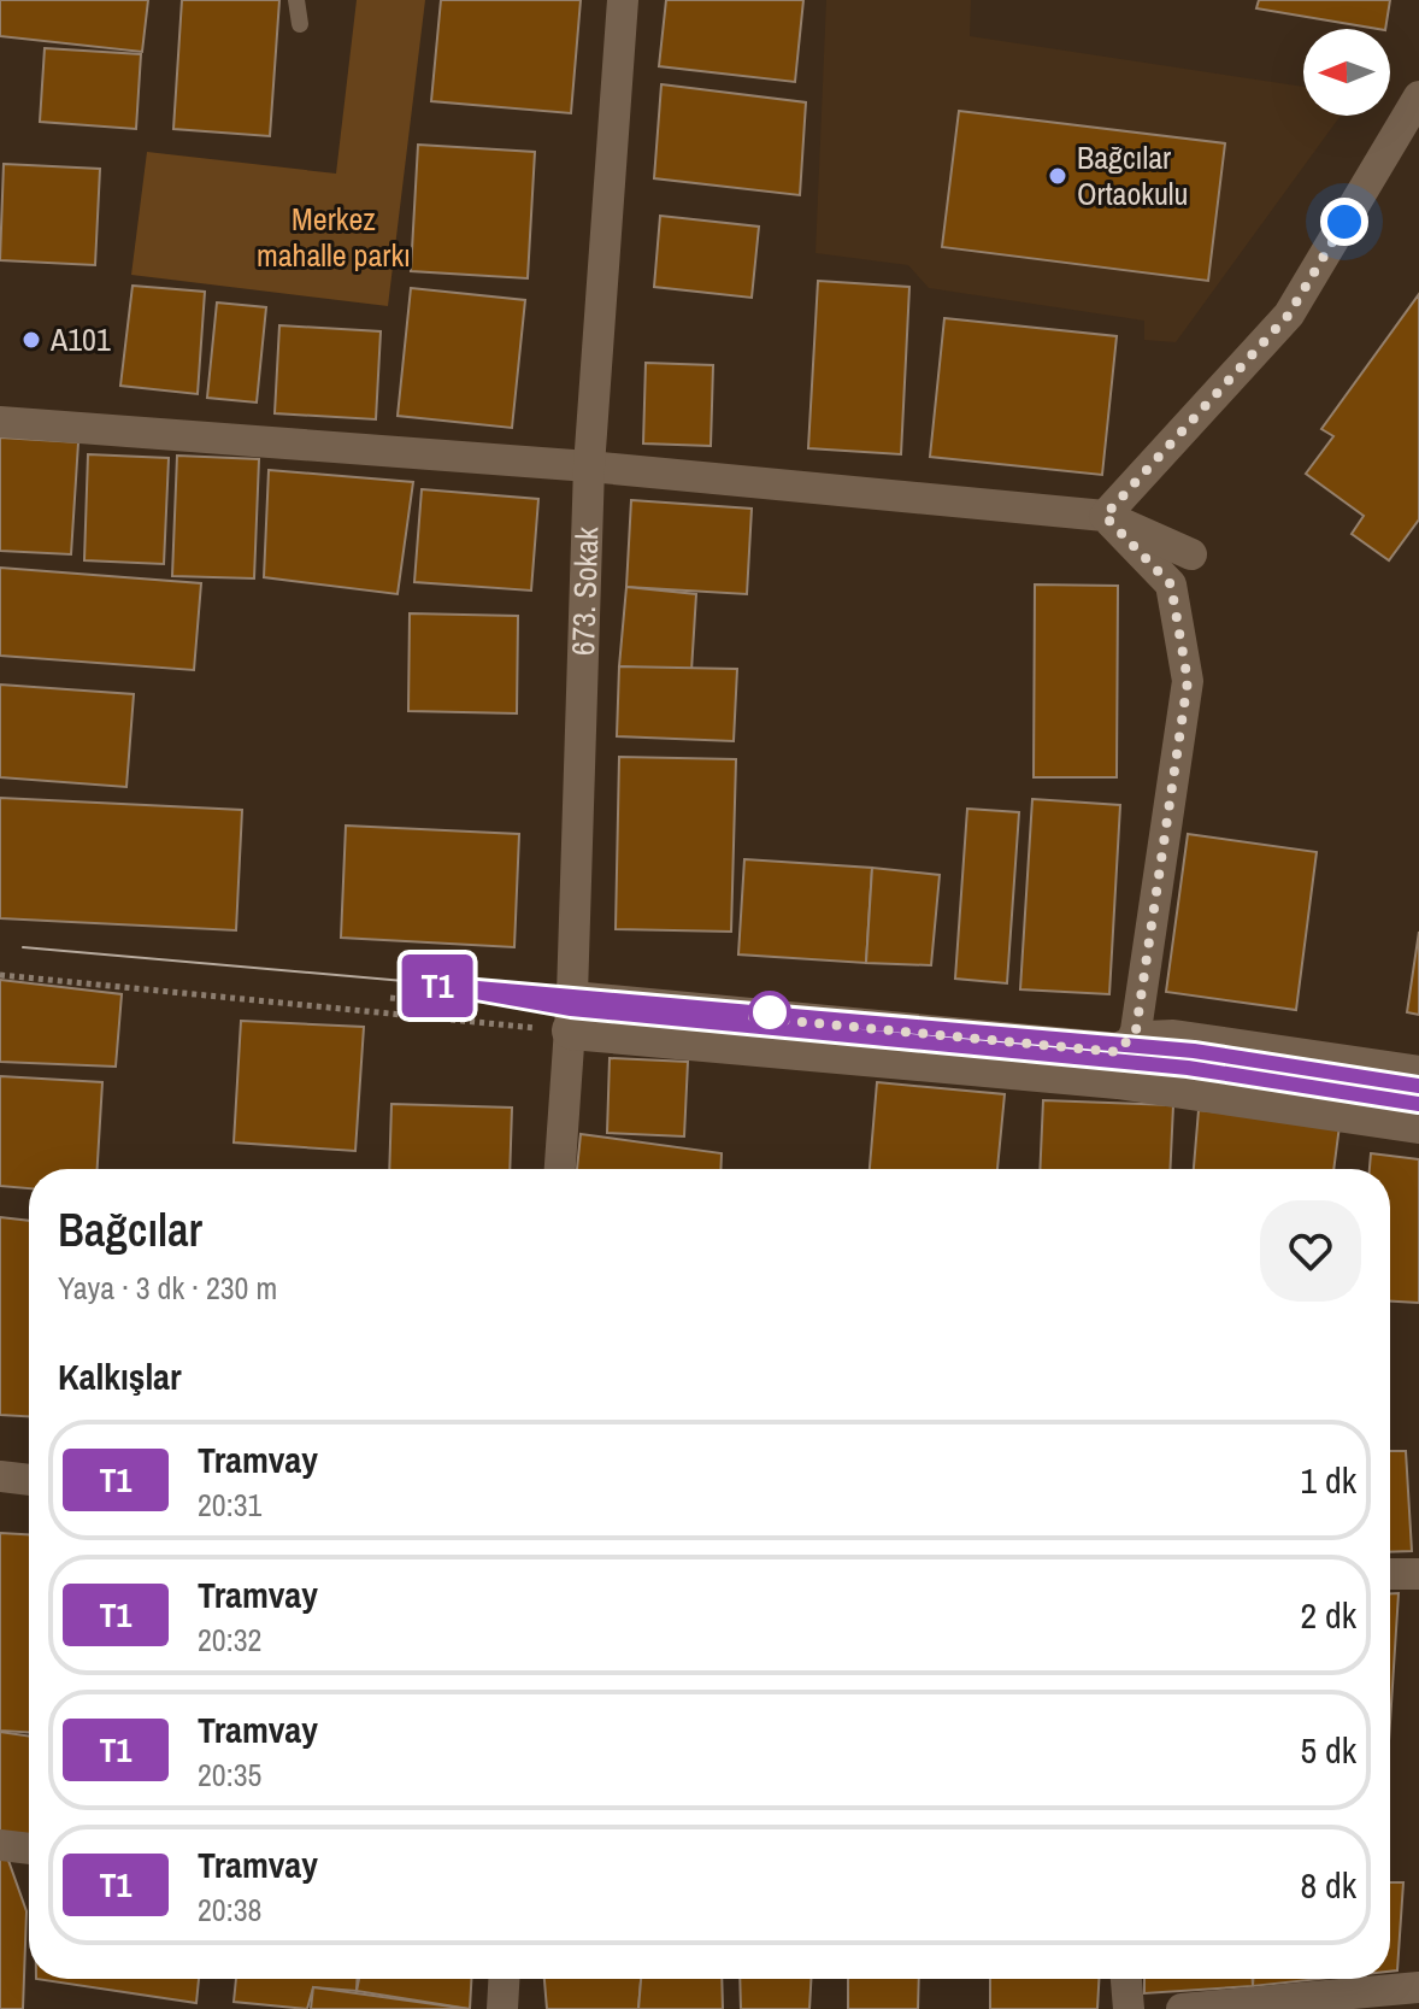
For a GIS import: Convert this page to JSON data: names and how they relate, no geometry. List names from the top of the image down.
{
  "streets": {
    "street": ["673. Sokak"]
  },
  "parks": ["Merkez mahalle parkı"],
  "places": ["Bağcılar Ortaokulu", "A101"],
  "lines": ["tram line T1"],
  "north": "left",
  "page": {
    "on_map": "T1",
    "heading": [
      ["Bağcılar", "Yaya · 3 dk · 230 m"],
      "Kalkışlar"
    ],
    "list": [
      {
        "mark": "T1",
        "name": "Tramvay",
        "note": "20:31",
        "value": "1 dk"
      },
      {
        "mark": "T1",
        "name": "Tramvay",
        "note": "20:32",
        "value": "2 dk"
      },
      {
        "mark": "T1",
        "name": "Tramvay",
        "note": "20:35",
        "value": "5 dk"
      },
      {
        "mark": "T1",
        "name": "Tramvay",
        "note": "20:38",
        "value": "8 dk"
      }
    ]
  }
}
